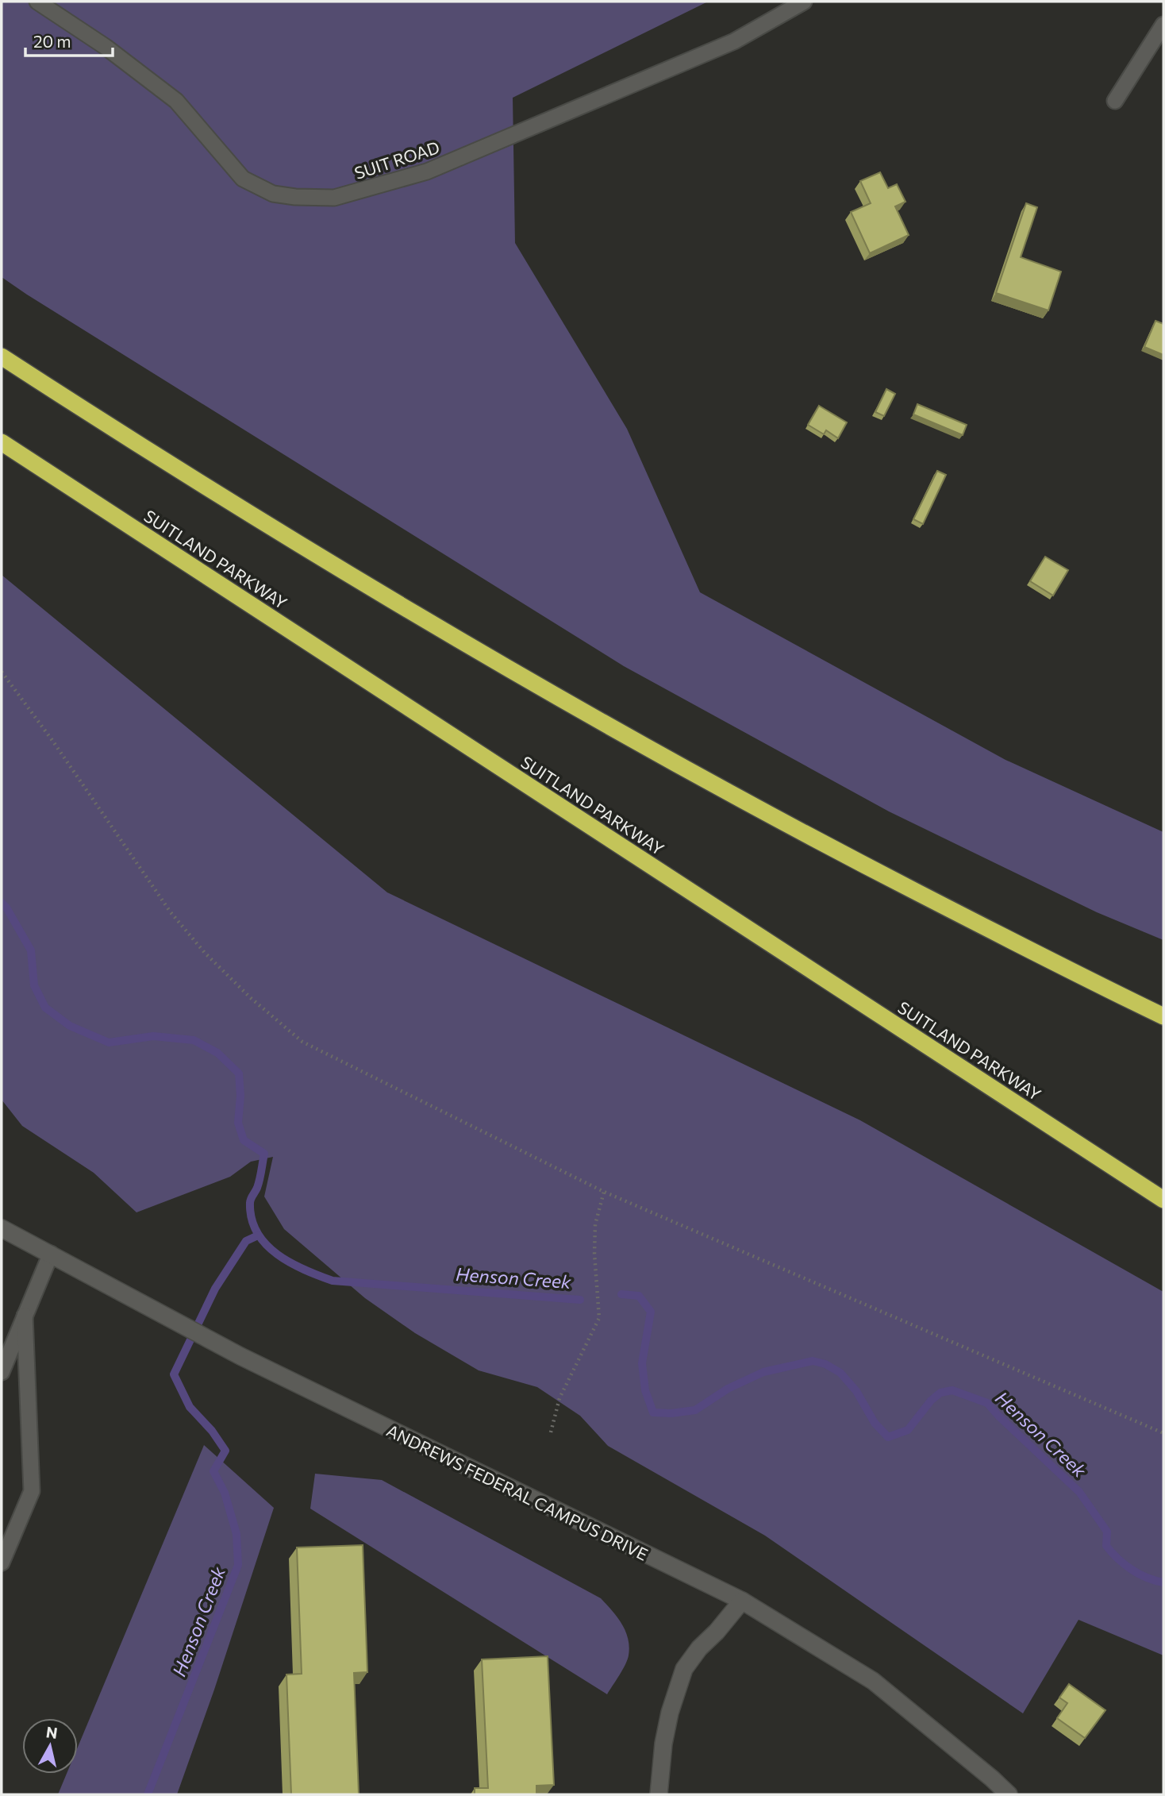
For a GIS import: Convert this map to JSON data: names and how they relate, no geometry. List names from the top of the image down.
{
  "streets": {
    "highway": ["SUITLAND PARKWAY"],
    "street": ["ANDREWS FEDERAL CAMPUS DRIVE"],
    "lane": ["SUIT ROAD"]
  },
  "water": ["Henson Creek"],
  "scale_bar": "20 m",
  "north": "top"
}
